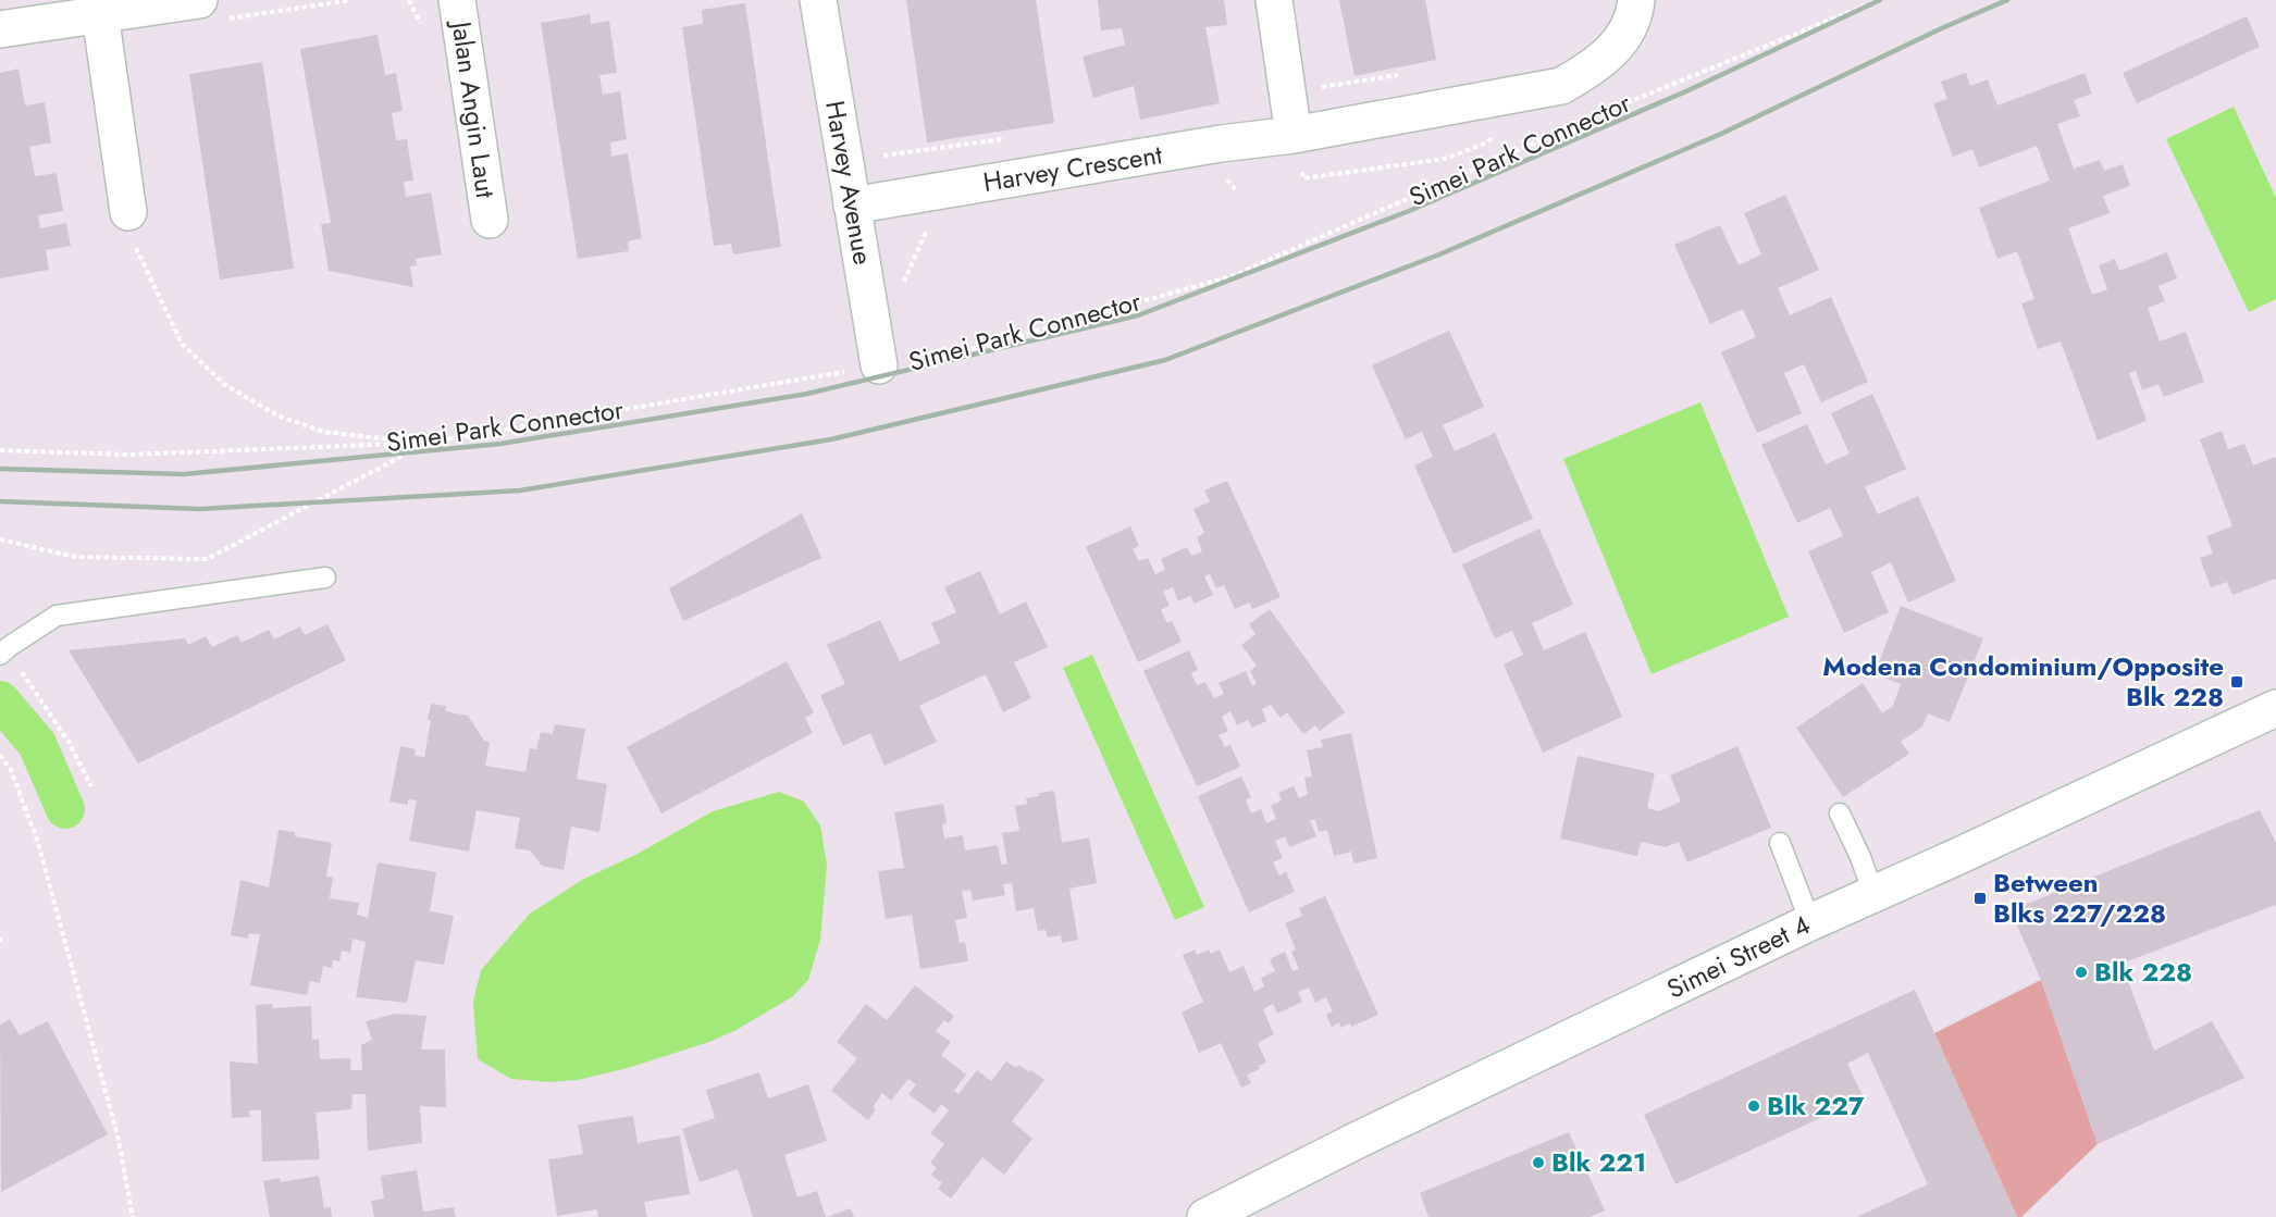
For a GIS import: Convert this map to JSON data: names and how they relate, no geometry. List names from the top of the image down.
{
  "streets": {
    "street": [
      "Jalan Angin Laut",
      "Harvey Crescent",
      "Harvey Avenue",
      "Simei Street 4"
    ],
    "path": ["Simei Park Connector"]
  },
  "crossings": [
    ["Simei Park Connector", "Harvey Avenue"],
    ["Harvey Crescent", "Harvey Avenue"]
  ],
  "places": {
    "transit": ["Modena Condominium/Opposite Blk 228", "Between Blks 227/228"],
    "other": ["Blk 228", "Blk 227", "Blk 221"]
  }
}
